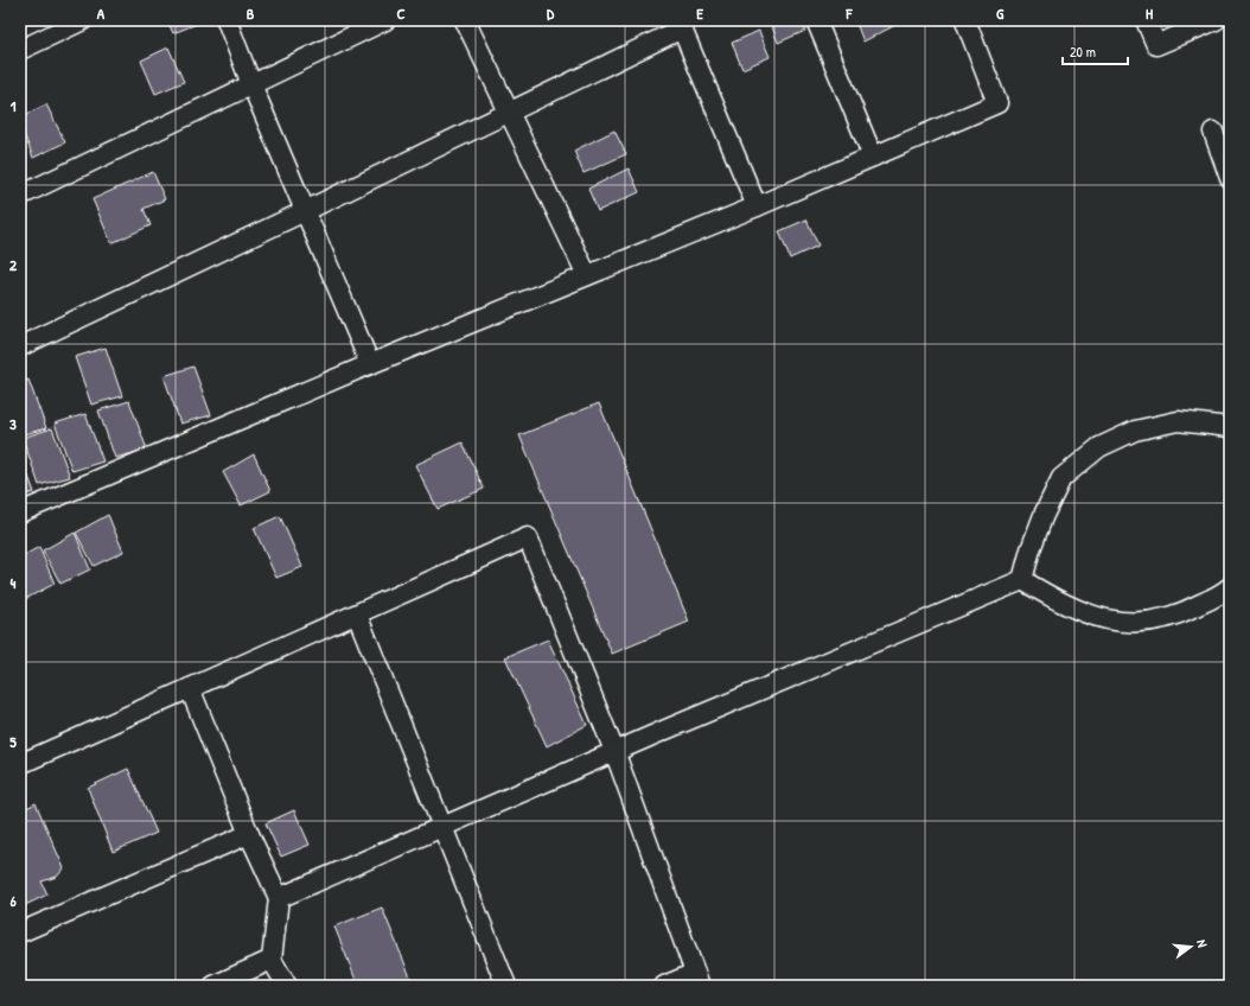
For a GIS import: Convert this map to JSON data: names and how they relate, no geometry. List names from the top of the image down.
{
  "scale_bar": "20 m",
  "north": "right",
  "grid": {
    "columns": [
      "A",
      "B",
      "C",
      "D",
      "E",
      "F",
      "G",
      "H"
    ],
    "rows": [
      "1",
      "2",
      "3",
      "4",
      "5",
      "6"
    ]
  }
}
